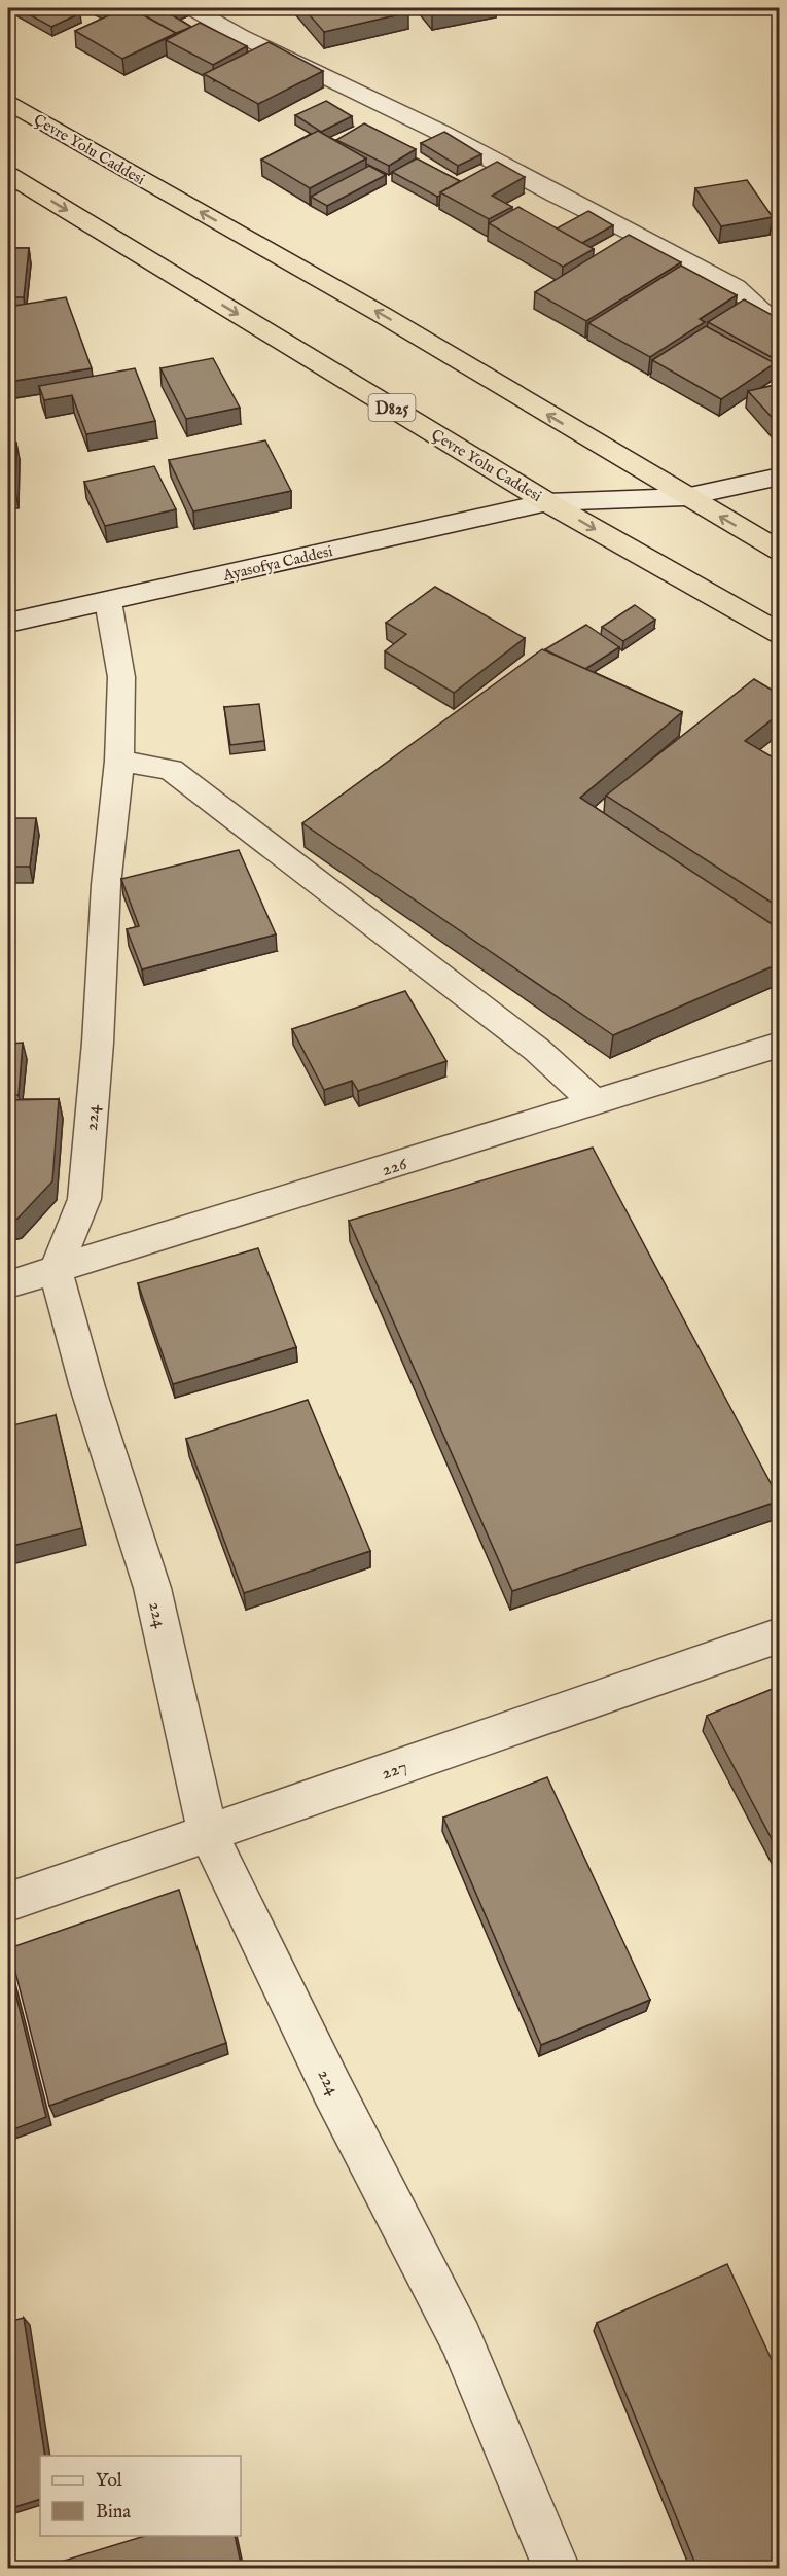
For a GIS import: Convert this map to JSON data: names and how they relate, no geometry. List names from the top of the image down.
{
  "streets": {
    "highway": ["Çevre Yolu Caddesi", "D825"],
    "street": [
      "Ayasofya Caddesi",
      "224",
      "226",
      "227"
    ]
  },
  "crossings": [
    ["Çevre Yolu Caddesi", "Ayasofya Caddesi"],
    ["Ayasofya Caddesi", "224"],
    ["224", "226"],
    ["224", "227"]
  ],
  "legend": ["Yol", "Bina"]
}
